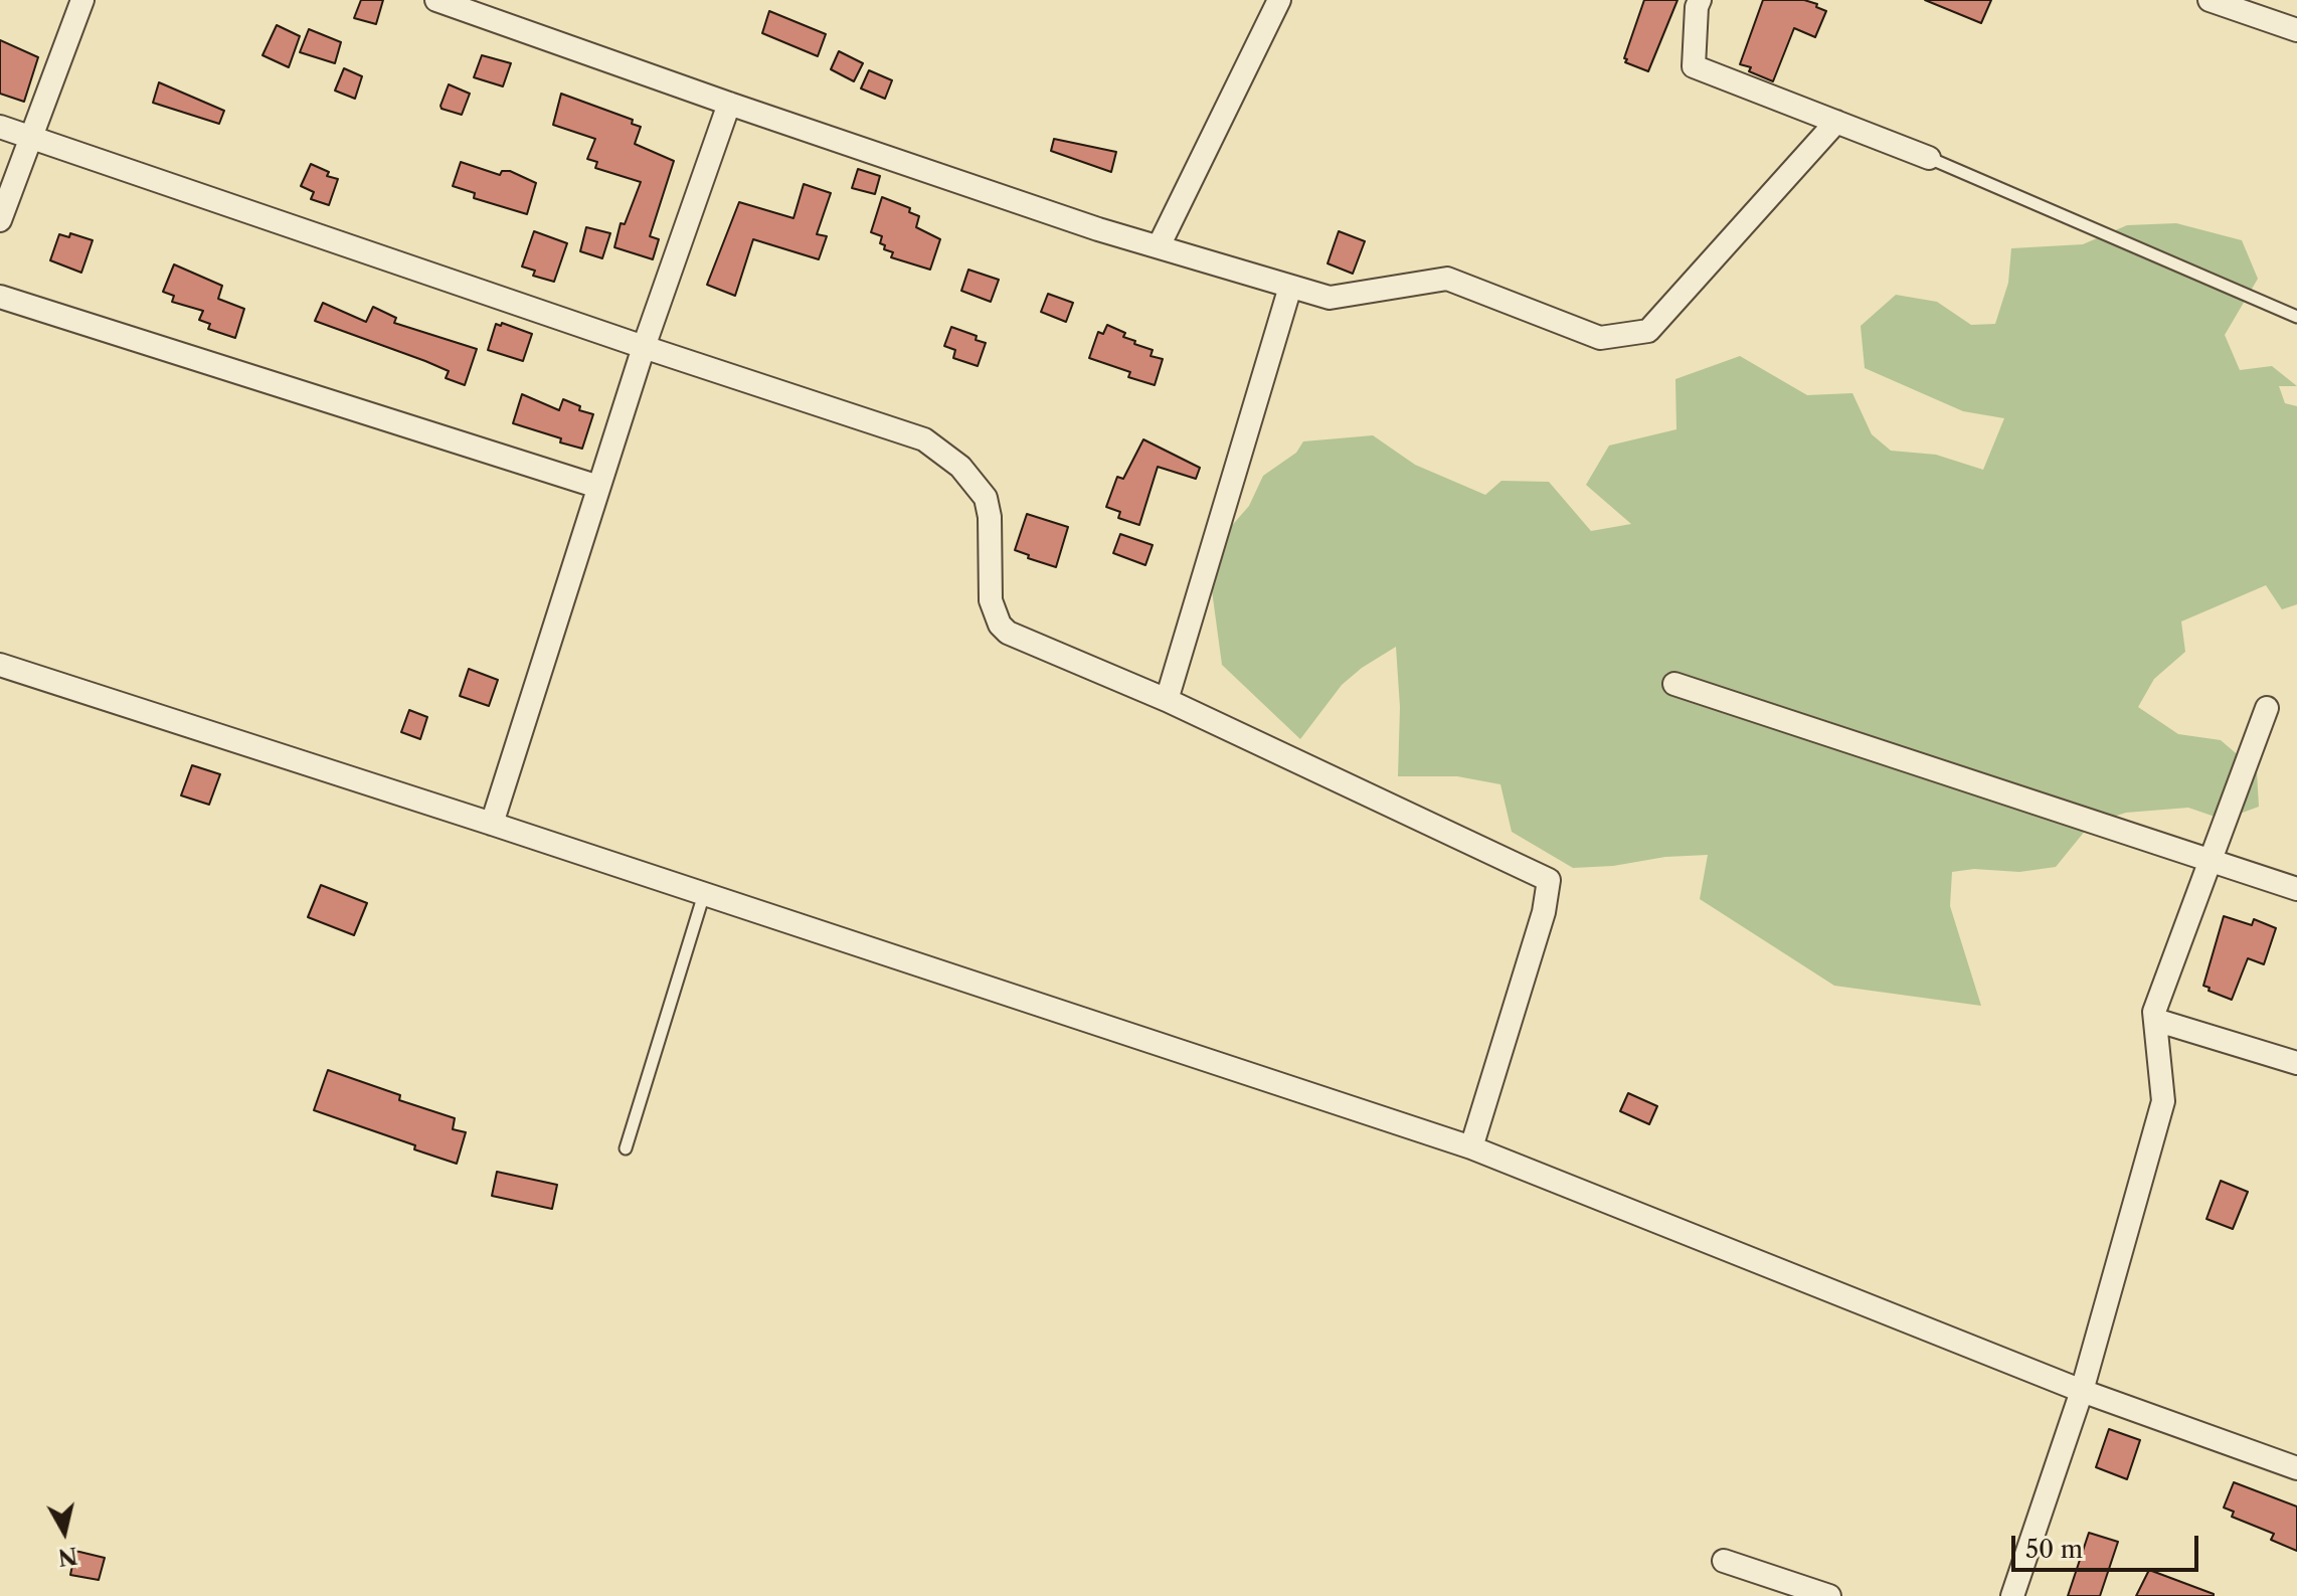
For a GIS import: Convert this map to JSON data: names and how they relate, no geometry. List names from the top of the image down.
{
  "scale_bar": "50 m",
  "north": "bottom"
}
